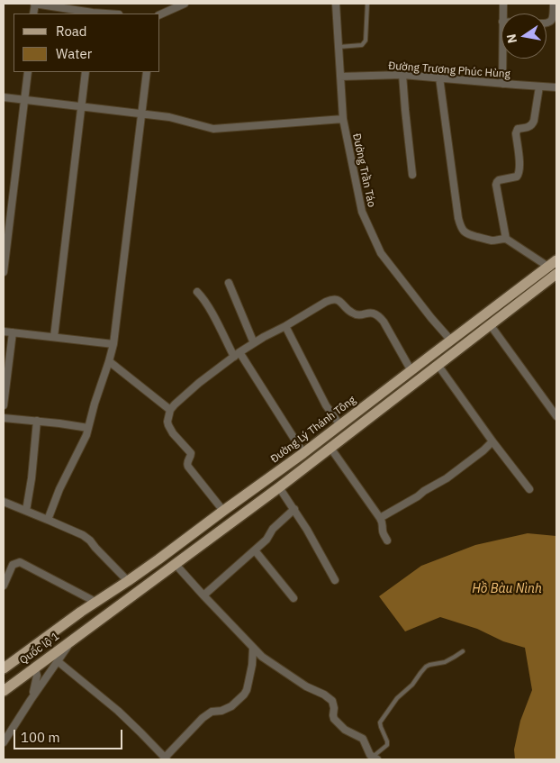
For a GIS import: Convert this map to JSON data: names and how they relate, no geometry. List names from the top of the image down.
{
  "streets": {
    "main road": ["Đường Lý Thánh Tông", "Quốc lộ 1"],
    "street": ["Đường Trương Phúc Hùng", "Đường Trần Táo"]
  },
  "crossings": [
    ["Đường Trương Phúc Hùng", "Đường Trần Táo"],
    ["Đường Trần Táo", "Đường Lý Thánh Tông"],
    ["Đường Lý Thánh Tông", "Quốc lộ 1"]
  ],
  "water": ["Hồ Bàu Nình"],
  "legend": ["Road", "Water"],
  "scale_bar": "100 m",
  "north": "left"
}
